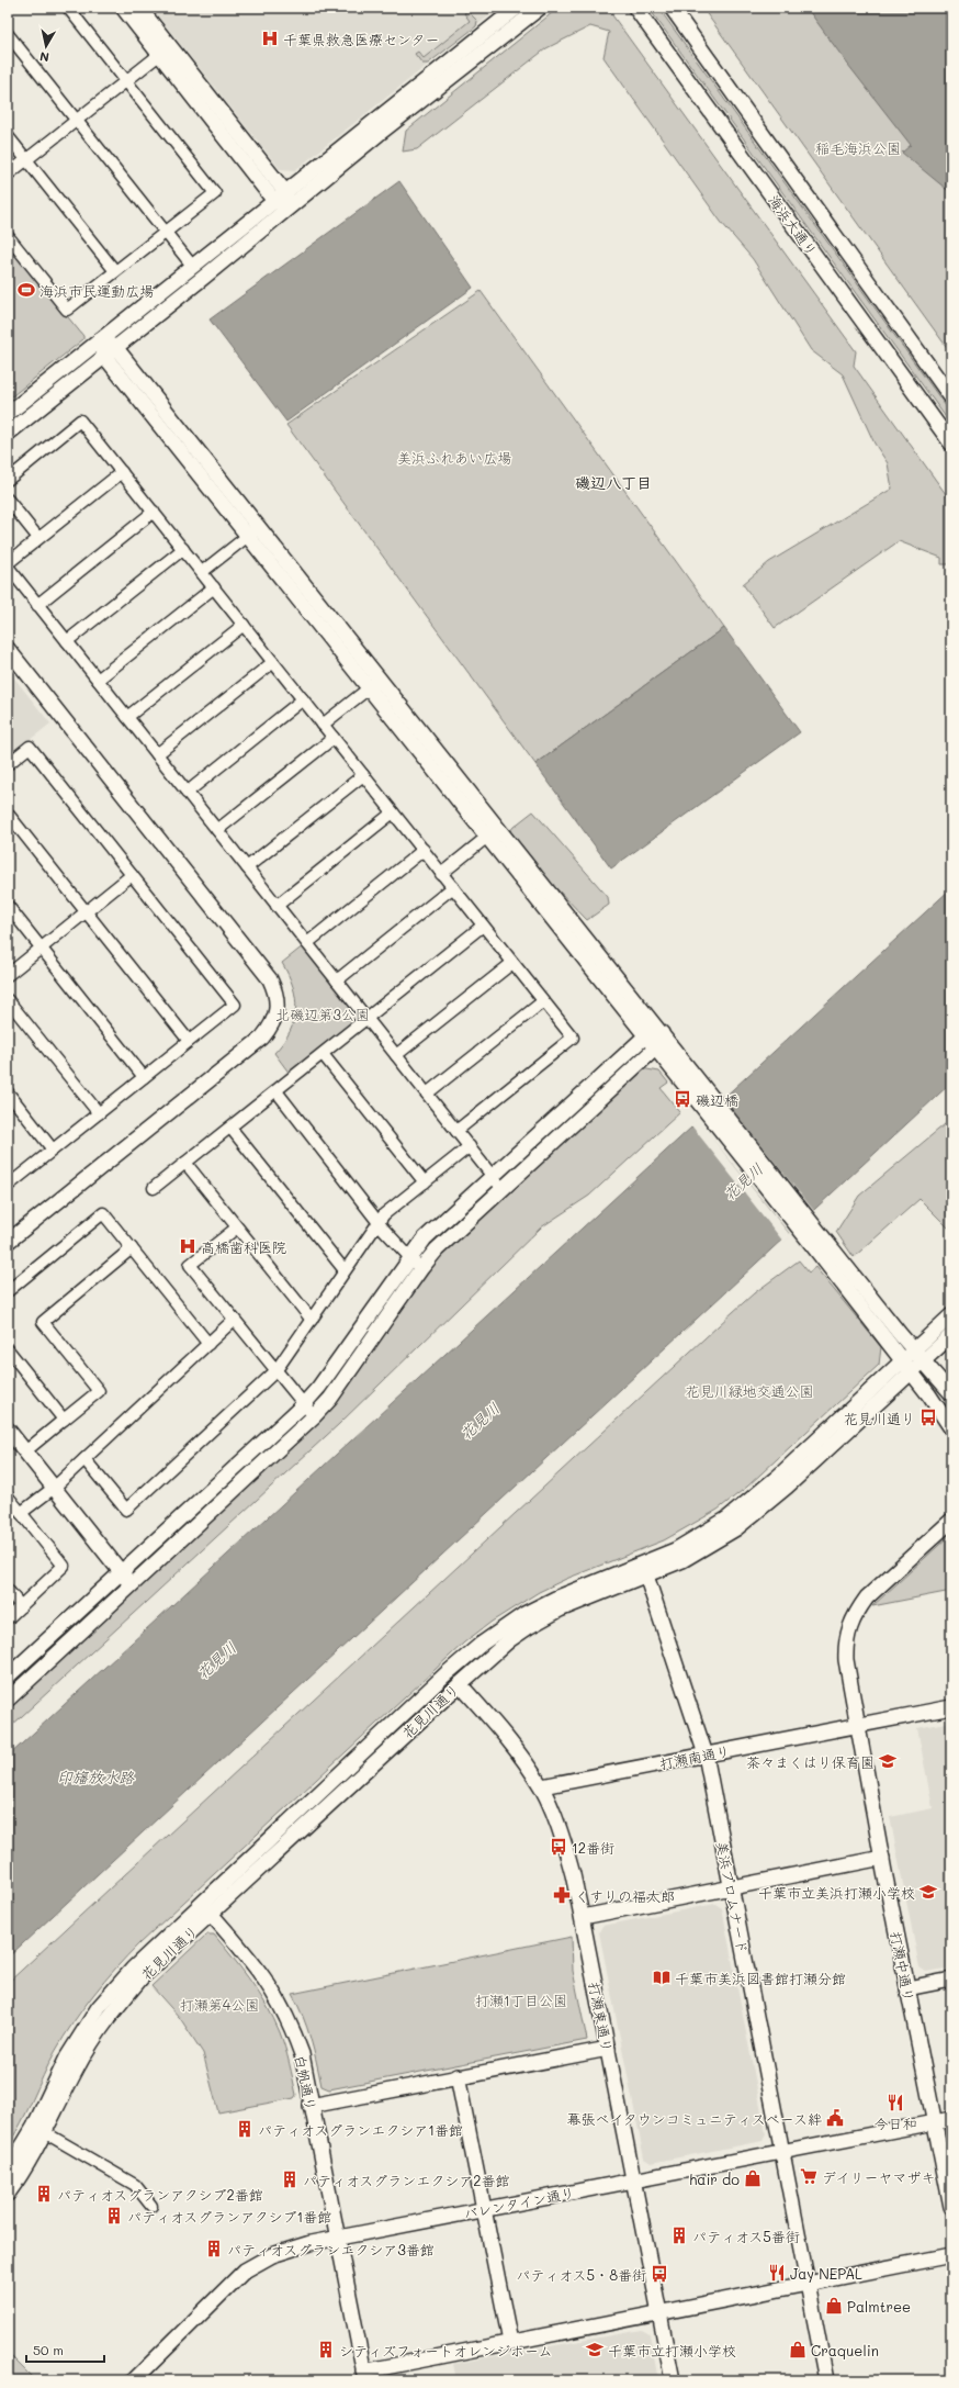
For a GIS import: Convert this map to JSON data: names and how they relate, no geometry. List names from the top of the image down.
{
  "streets": {
    "street": [
      "海浜大通り",
      "花見川通り",
      "打瀬南通り",
      "美浜プロムナード",
      "打瀬中通り",
      "打瀬東通り",
      "白帆通り",
      "バレンタイン通り"
    ]
  },
  "crossings": [
    ["花見川通り", "美浜プロムナード"],
    ["花見川通り", "打瀬東通り"],
    ["花見川通り", "白帆通り"],
    ["打瀬南通り", "美浜プロムナード"],
    ["打瀬南通り", "打瀬中通り"],
    ["打瀬南通り", "打瀬東通り"],
    ["美浜プロムナード", "バレンタイン通り"],
    ["打瀬中通り", "バレンタイン通り"],
    ["打瀬東通り", "バレンタイン通り"],
    ["白帆通り", "バレンタイン通り"]
  ],
  "districts": ["磯辺八丁目"],
  "water": ["花見川", "印旛放水路"],
  "parks": [
    "稲毛海浜公園",
    "美浜ふれあい広場",
    "北磯辺第3公園",
    "花見川緑地交通公園",
    "打瀬1丁目公園",
    "打瀬第4公園"
  ],
  "places": {
    "hospital": ["千葉県救急医療センター", "高橋歯科医院"],
    "sports": ["海浜市民運動広場"],
    "bus stop": [
      "磯辺橋",
      "花見川通り",
      "12番街",
      "パティオス5・8番街"
    ],
    "school or university": ["茶々まくはり保育園", "千葉市立美浜打瀬小学校", "千葉市立打瀬小学校"],
    "pharmacy": ["くすりの福太郎"],
    "library": ["千葉市美浜図書館打瀬分館"],
    "restaurant": ["今日和", "Jay NEPAL"],
    "public building": ["幕張ベイタウンコミュニティスペース絆"],
    "building": [
      "パティオスグランエクシア1番館",
      "パティオスグランエクシア2番館",
      "パティオスグランアクシブ2番館",
      "パティオスグランアクシブ1番館",
      "パティオス5番街",
      "パティオスグランエクシア3番館",
      "シティズフォートオレンジホーム"
    ],
    "supermarket": ["デイリーヤマザキ"],
    "shop": ["hair do", "Palmtree", "Craquelin"]
  },
  "scale_bar": "50 m",
  "north": "bottom"
}
